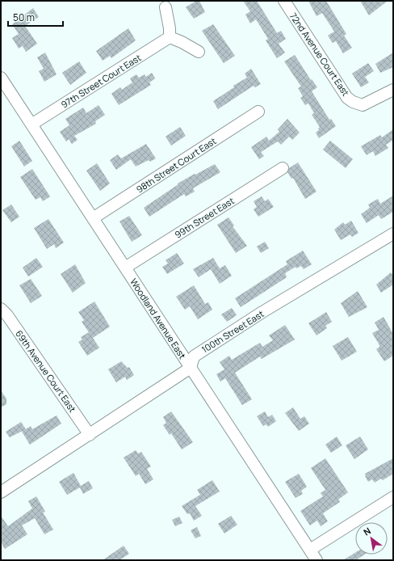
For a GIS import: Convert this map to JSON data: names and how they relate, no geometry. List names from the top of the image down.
{
  "streets": {
    "street": [
      "72nd Avenue Court East",
      "97th Street Court East",
      "98th Street Court East",
      "99th Street East",
      "Woodland Avenue East",
      "100th Street East",
      "69th Avenue Court East"
    ]
  },
  "crossings": [
    ["97th Street Court East", "Woodland Avenue East"],
    ["98th Street Court East", "Woodland Avenue East"],
    ["99th Street East", "Woodland Avenue East"],
    ["Woodland Avenue East", "100th Street East"],
    ["100th Street East", "69th Avenue Court East"]
  ],
  "scale_bar": "50 m",
  "north": "top left"
}
